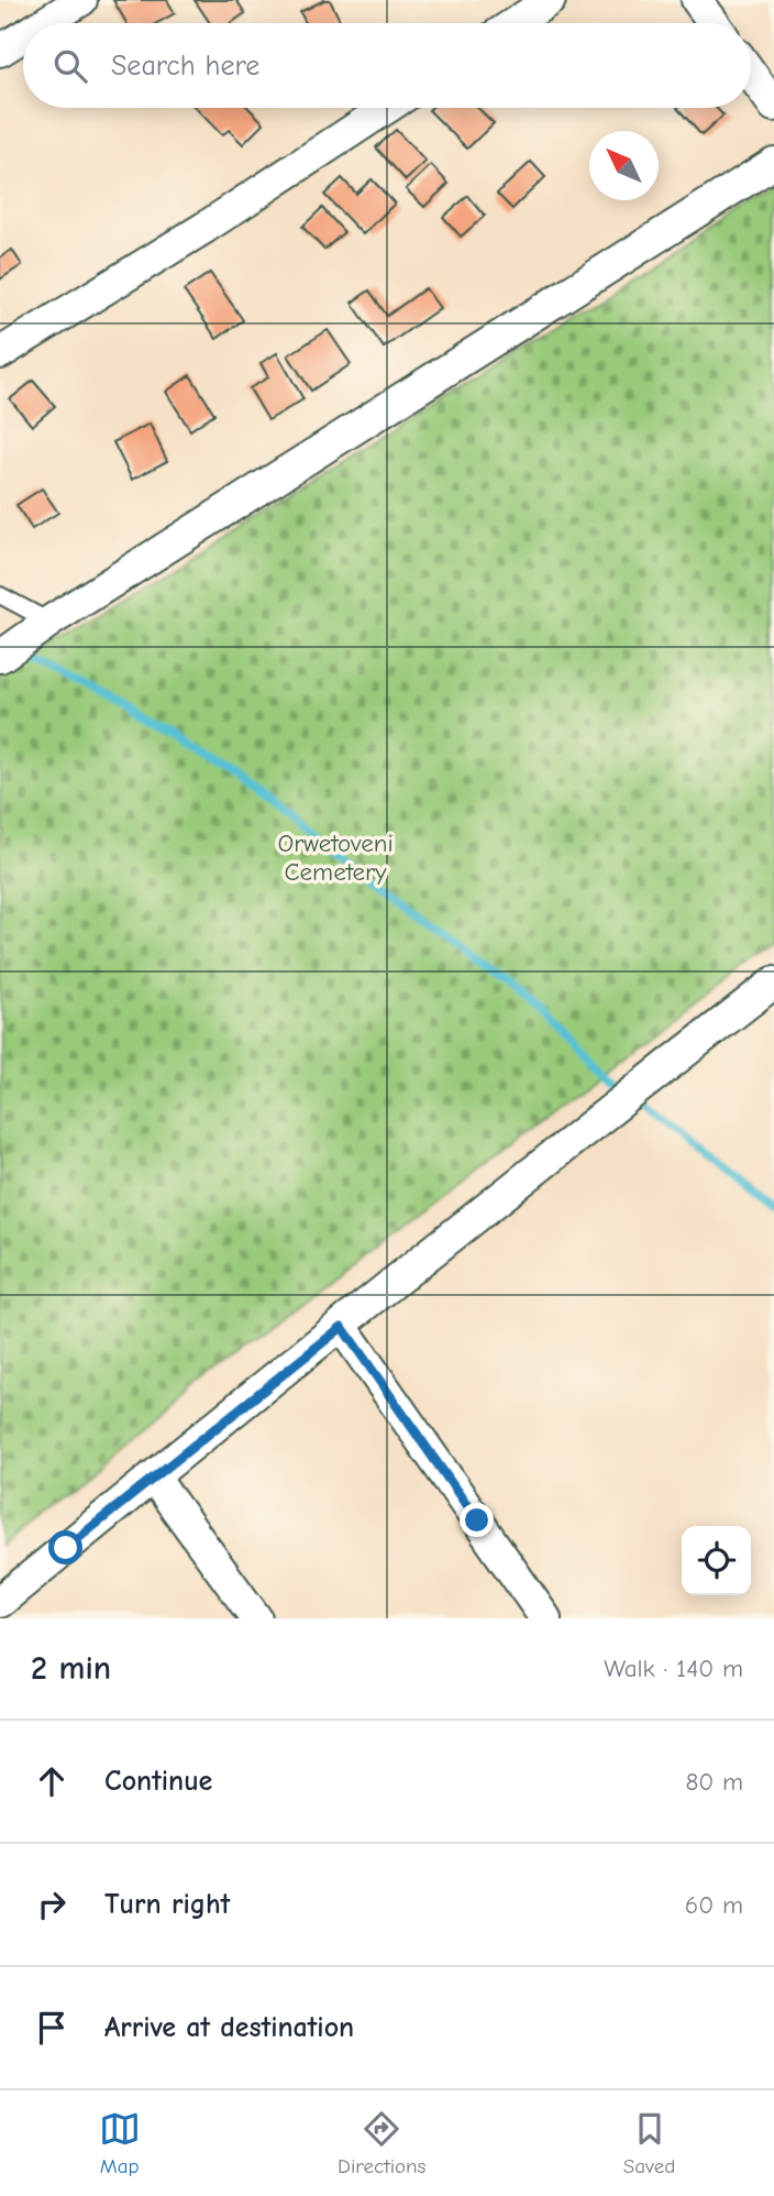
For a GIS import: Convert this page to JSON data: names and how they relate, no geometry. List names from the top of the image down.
{
  "parks": ["Orwetoveni Cemetery"],
  "north": "top left",
  "page": {
    "search": "Search here",
    "heading": ["2 min", "Walk · 140 m"],
    "list": [
      ["Continue", "80 m"],
      ["Turn right", "60 m"],
      "Arrive at destination"
    ],
    "nav": ["Map", "Directions", "Saved"]
  }
}
